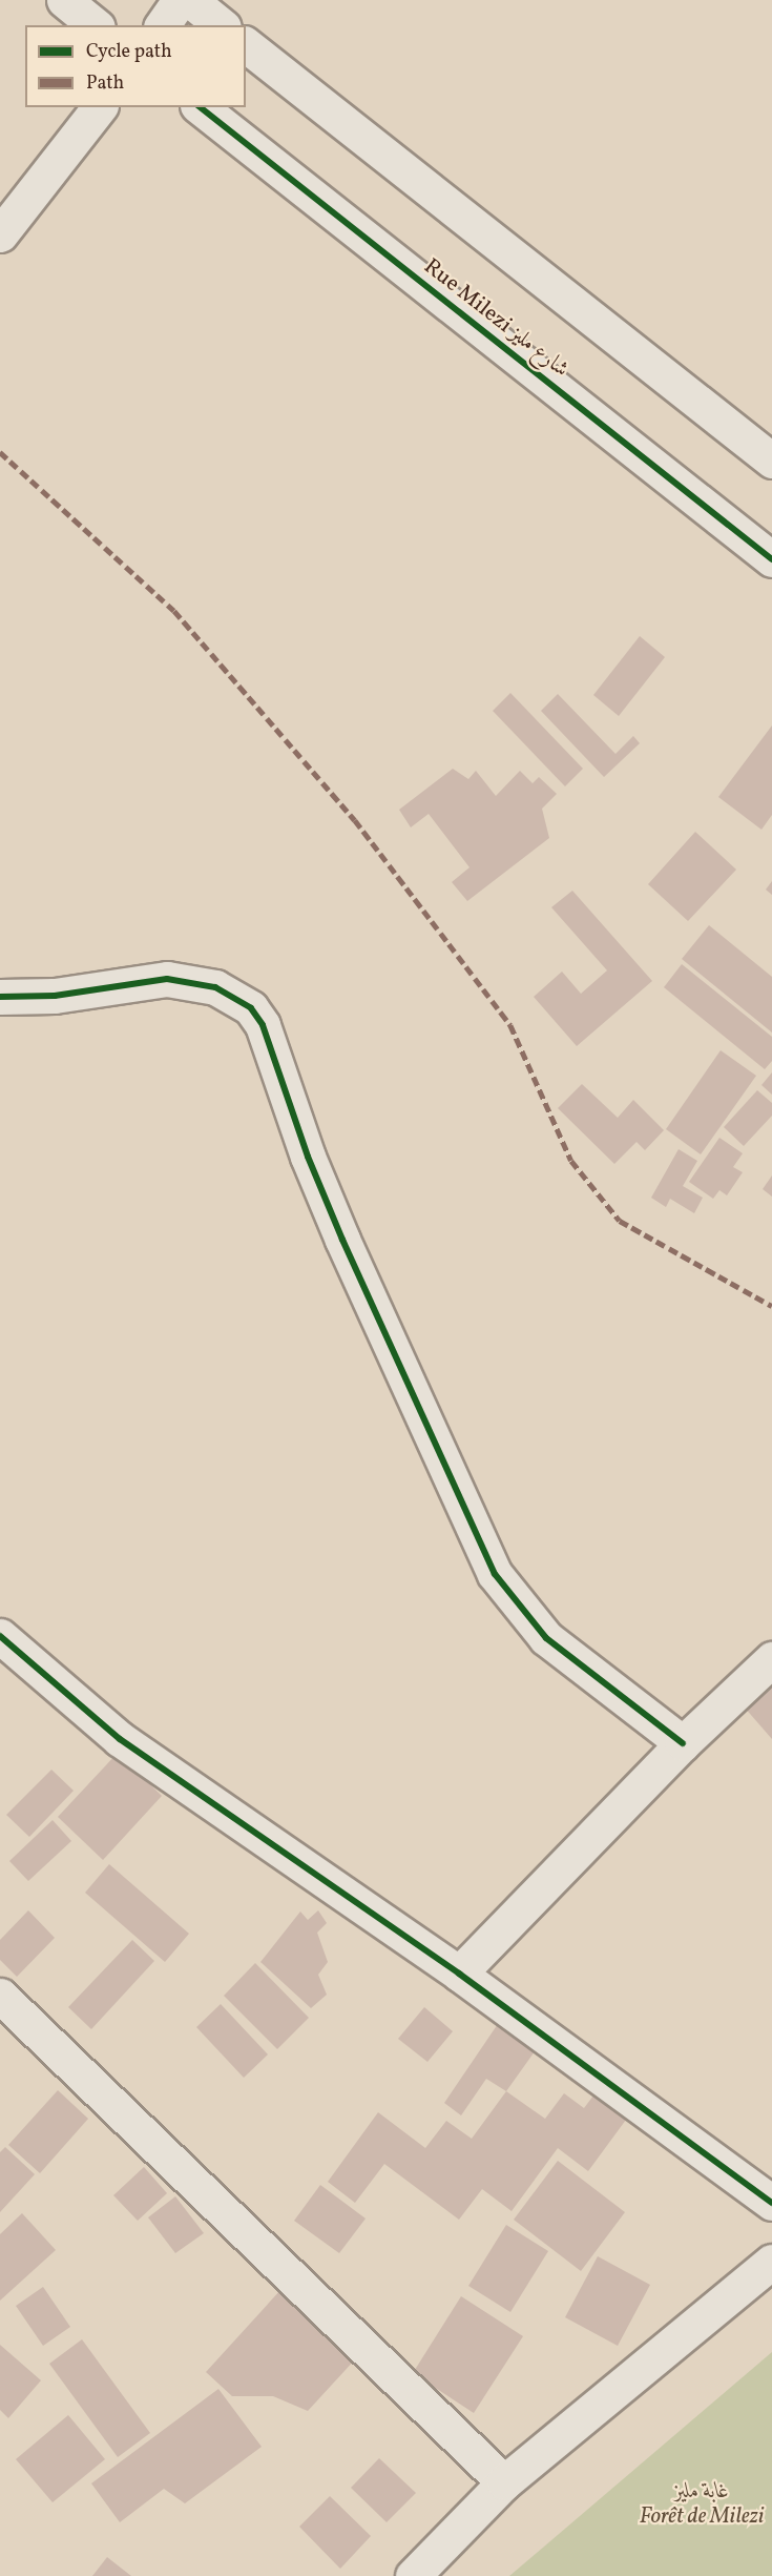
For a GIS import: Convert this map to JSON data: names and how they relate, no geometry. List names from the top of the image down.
{
  "streets": {
    "street": ["Rue Milezi شارع مليز"]
  },
  "parks": ["غابة مليز Forêt de Milezi"],
  "legend": ["Cycle path", "Path"]
}
